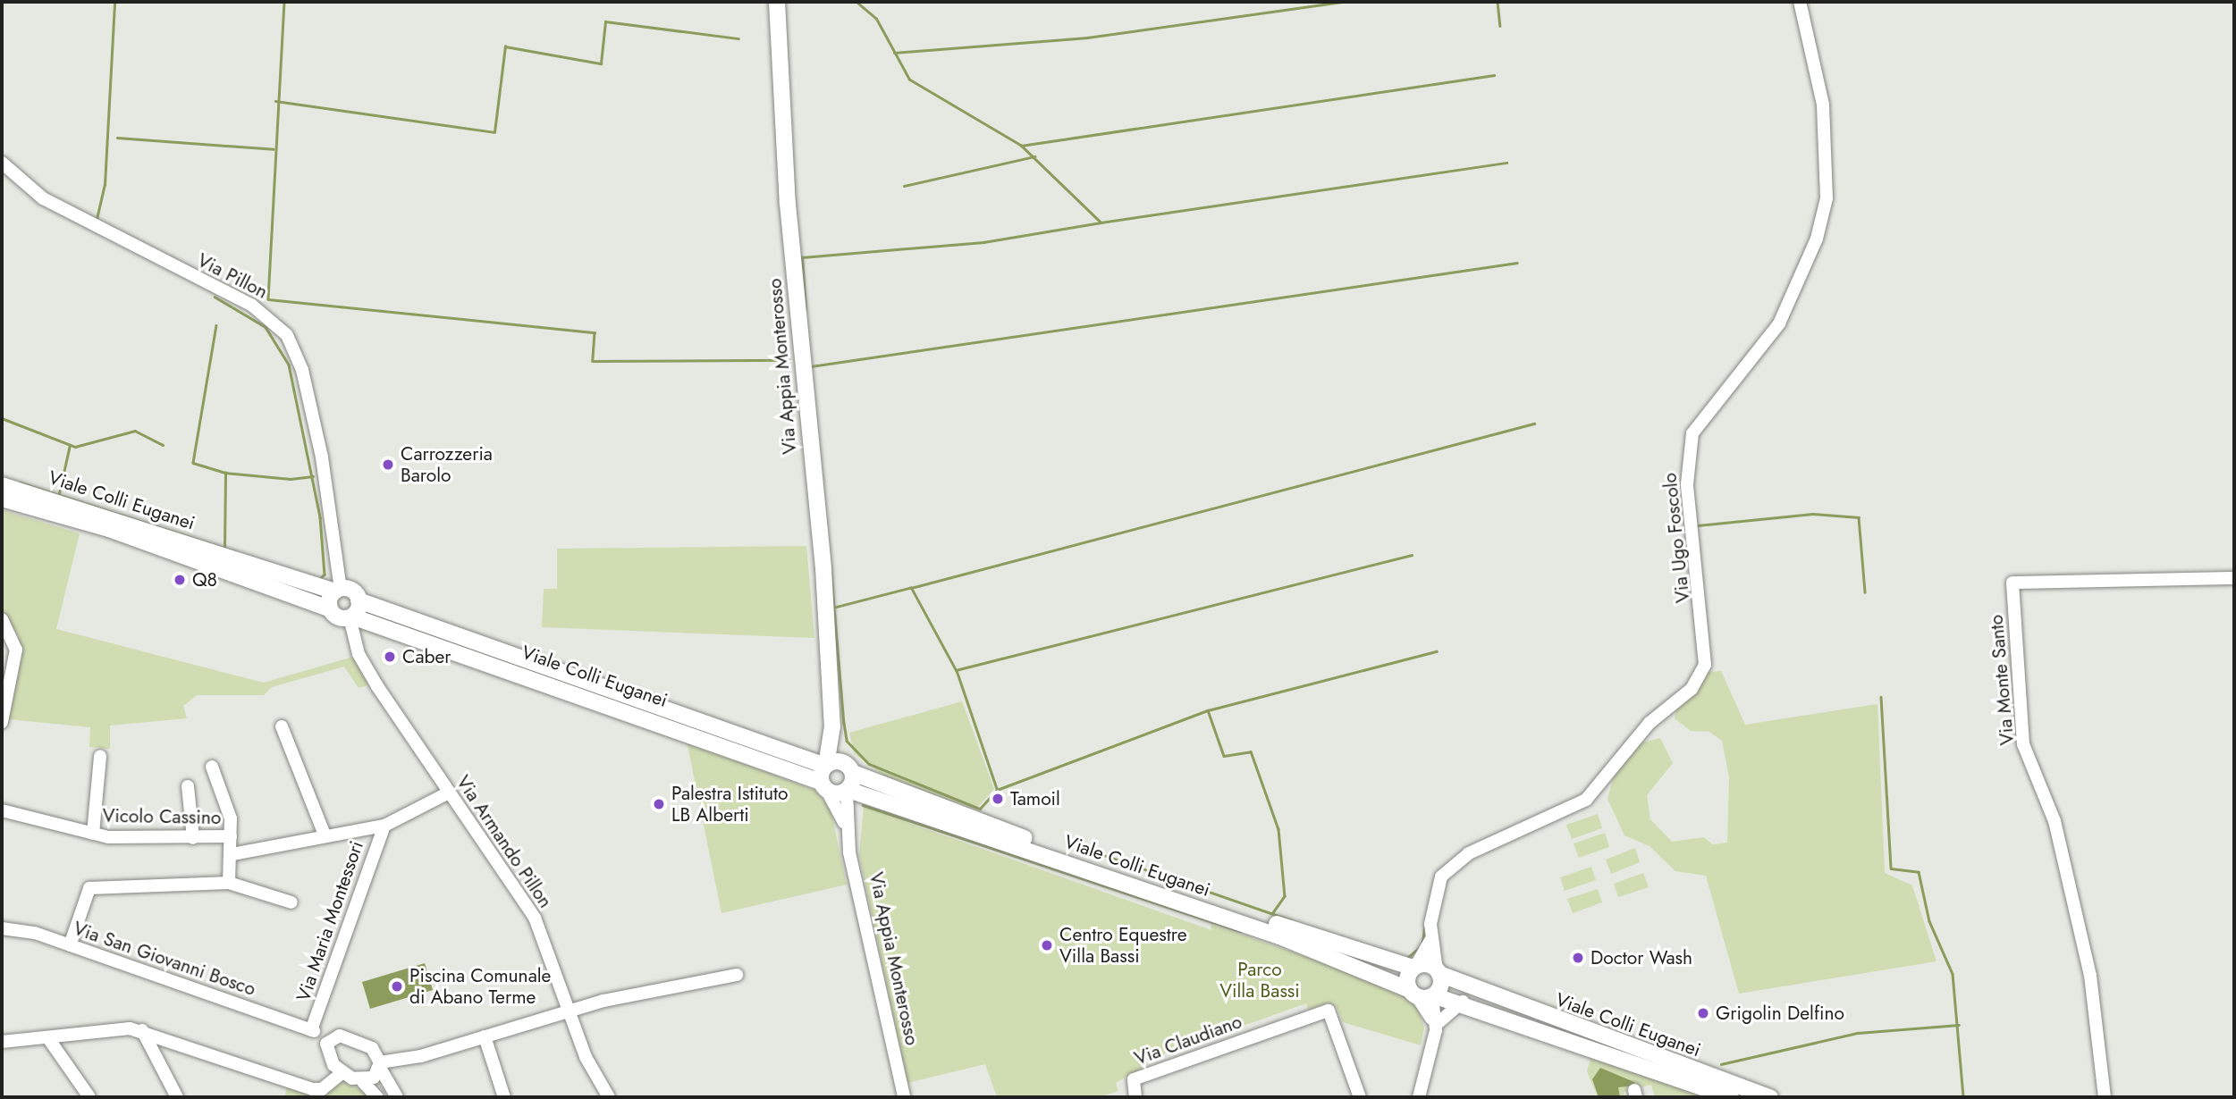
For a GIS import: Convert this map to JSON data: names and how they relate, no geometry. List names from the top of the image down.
{
  "streets": {
    "main road": ["Via Appia Monterosso", "Viale Colli Euganei"],
    "street": [
      "Via Pillon",
      "Via Ugo Foscolo",
      "Via Monte Santo",
      "Vicolo Cassino",
      "Via Armando Pillon",
      "Via Maria Montessori",
      "Via San Giovanni Bosco",
      "Via Claudiano"
    ]
  },
  "crossings": [
    ["Via Pillon", "Viale Colli Euganei"],
    ["Via Pillon", "Via Armando Pillon"],
    ["Via Appia Monterosso", "Viale Colli Euganei"],
    ["Viale Colli Euganei", "Via Ugo Foscolo"],
    ["Viale Colli Euganei", "Via Armando Pillon"],
    ["Vicolo Cassino", "Via Armando Pillon"],
    ["Vicolo Cassino", "Via Maria Montessori"],
    ["Via Maria Montessori", "Via San Giovanni Bosco"]
  ],
  "parks": ["Parco Villa Bassi"],
  "places": [
    "Carrozzeria Barolo",
    "Q8",
    "Caber",
    "Tamoil",
    "Palestra Istituto LB Alberti",
    "Centro Equestre Villa Bassi",
    "Doctor Wash",
    "Piscina Comunale di Abano Terme",
    "Grigolin Delfino"
  ]
}
